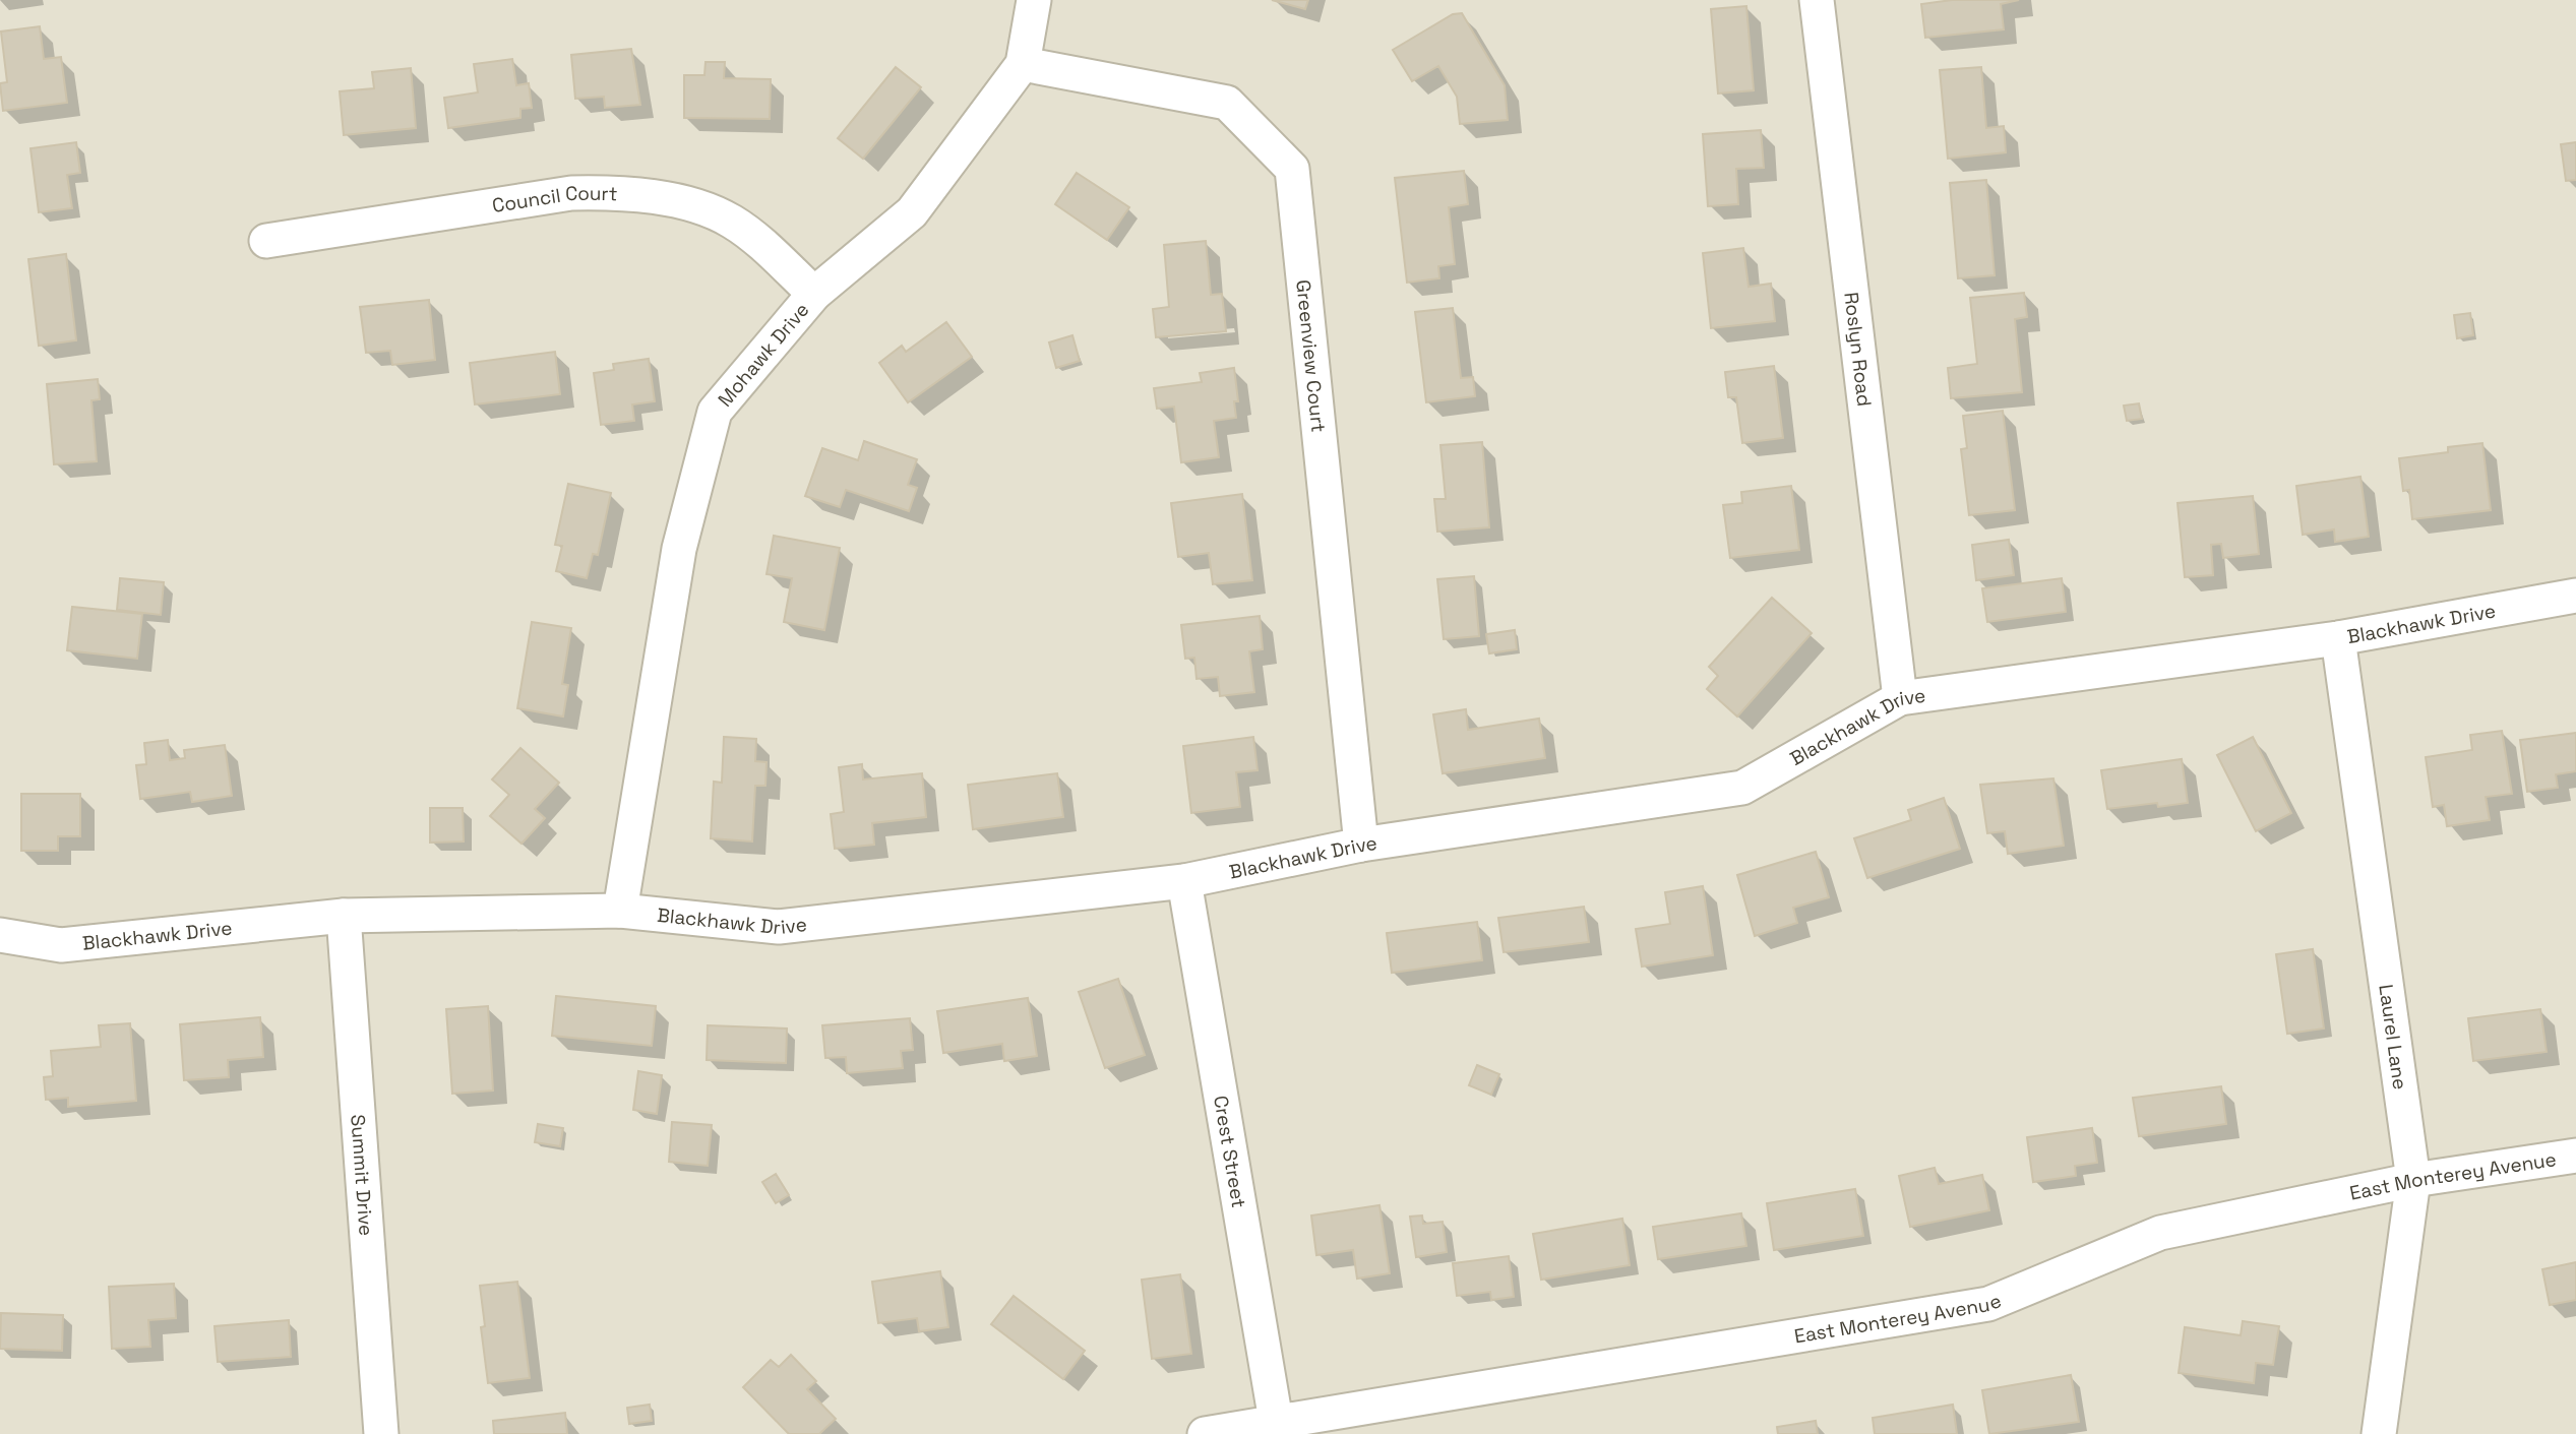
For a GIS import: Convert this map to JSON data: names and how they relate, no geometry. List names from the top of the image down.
{
  "streets": {
    "street": [
      "Council Court",
      "Roslyn Road",
      "Mohawk Drive",
      "Greenview Court",
      "Blackhawk Drive",
      "Laurel Lane",
      "Crest Street",
      "Summit Drive",
      "East Monterey Avenue"
    ]
  },
  "crossings": [
    ["Council Court", "Mohawk Drive"],
    ["Roslyn Road", "Blackhawk Drive"],
    ["Mohawk Drive", "Greenview Court"],
    ["Mohawk Drive", "Blackhawk Drive"],
    ["Greenview Court", "Blackhawk Drive"],
    ["Blackhawk Drive", "Laurel Lane"],
    ["Blackhawk Drive", "Crest Street"],
    ["Blackhawk Drive", "Summit Drive"],
    ["Laurel Lane", "East Monterey Avenue"],
    ["Crest Street", "East Monterey Avenue"]
  ]
}
